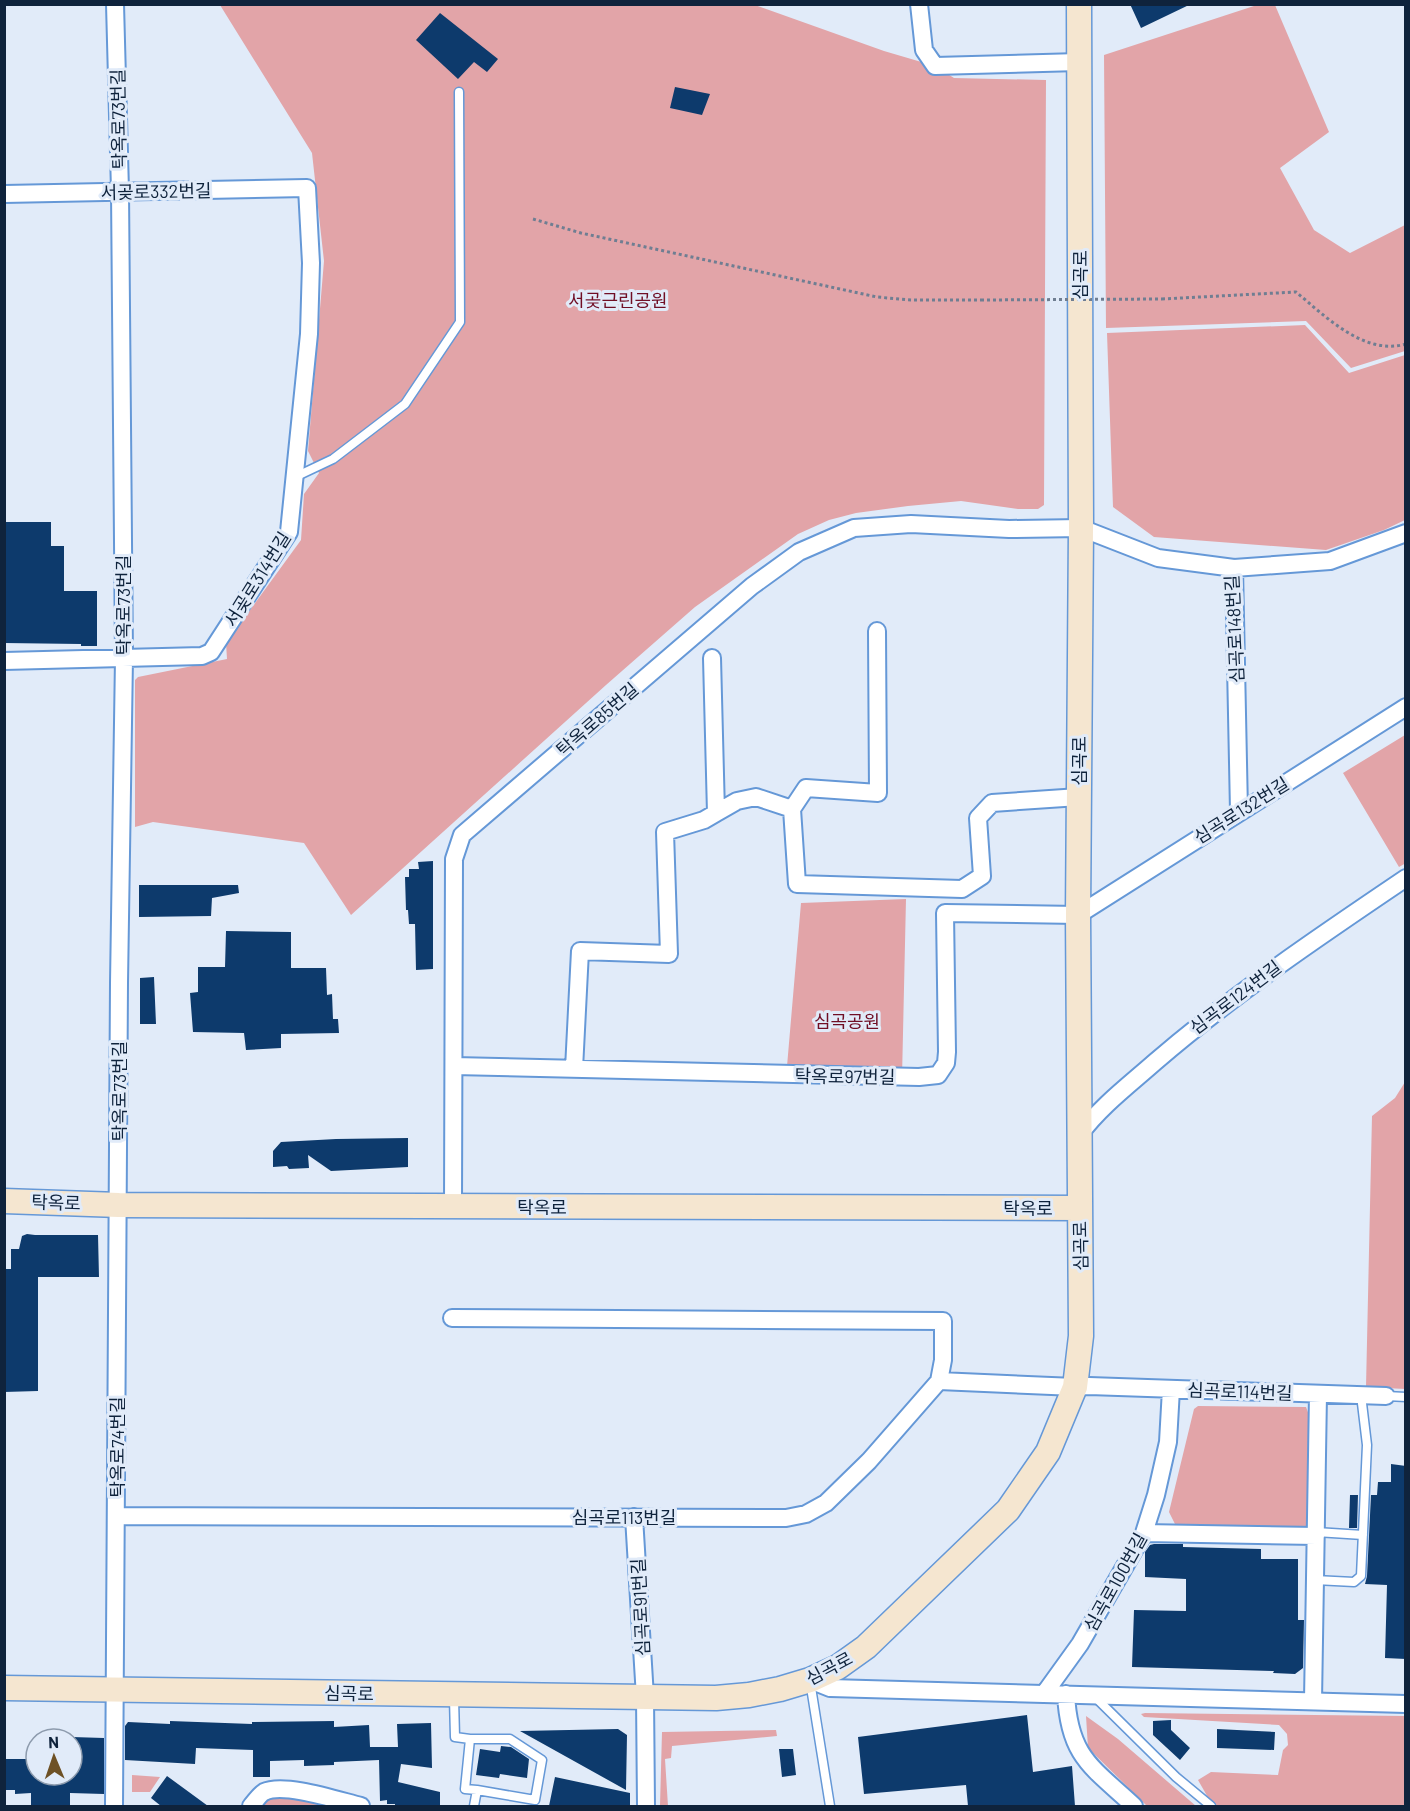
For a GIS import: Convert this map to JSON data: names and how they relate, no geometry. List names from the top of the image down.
{
  "streets": {
    "street": [
      "탁옥로73번길",
      "서곶로332번길",
      "심곡로",
      "서곶로314번길",
      "심곡로148번길",
      "탁옥로85번길",
      "심곡로132번길",
      "심곡로124번길",
      "탁옥로97번길",
      "탁옥로",
      "심곡로114번길",
      "탁옥로74번길",
      "심곡로113번길",
      "심곡로100번길",
      "심곡로91번길"
    ]
  },
  "crossings": [
    ["탁옥로73번길", "서곶로332번길"],
    ["탁옥로73번길", "서곶로314번길"],
    ["탁옥로73번길", "탁옥로"],
    ["탁옥로73번길", "탁옥로74번길"],
    ["서곶로332번길", "서곶로314번길"],
    ["심곡로", "심곡로148번길"],
    ["심곡로", "탁옥로85번길"],
    ["심곡로", "심곡로132번길"],
    ["심곡로", "심곡로124번길"],
    ["심곡로", "탁옥로97번길"],
    ["심곡로", "탁옥로"],
    ["심곡로", "심곡로114번길"],
    ["심곡로", "탁옥로74번길"],
    ["심곡로", "심곡로91번길"],
    ["심곡로148번길", "탁옥로85번길"],
    ["심곡로148번길", "심곡로132번길"],
    ["탁옥로85번길", "탁옥로97번길"],
    ["탁옥로85번길", "탁옥로"],
    ["심곡로132번길", "탁옥로97번길"],
    ["탁옥로", "탁옥로74번길"],
    ["심곡로114번길", "심곡로100번길"],
    ["탁옥로74번길", "심곡로113번길"],
    ["심곡로113번길", "심곡로91번길"]
  ],
  "parks": ["서곶근린공원", "심곡공원"],
  "north": "top"
}
